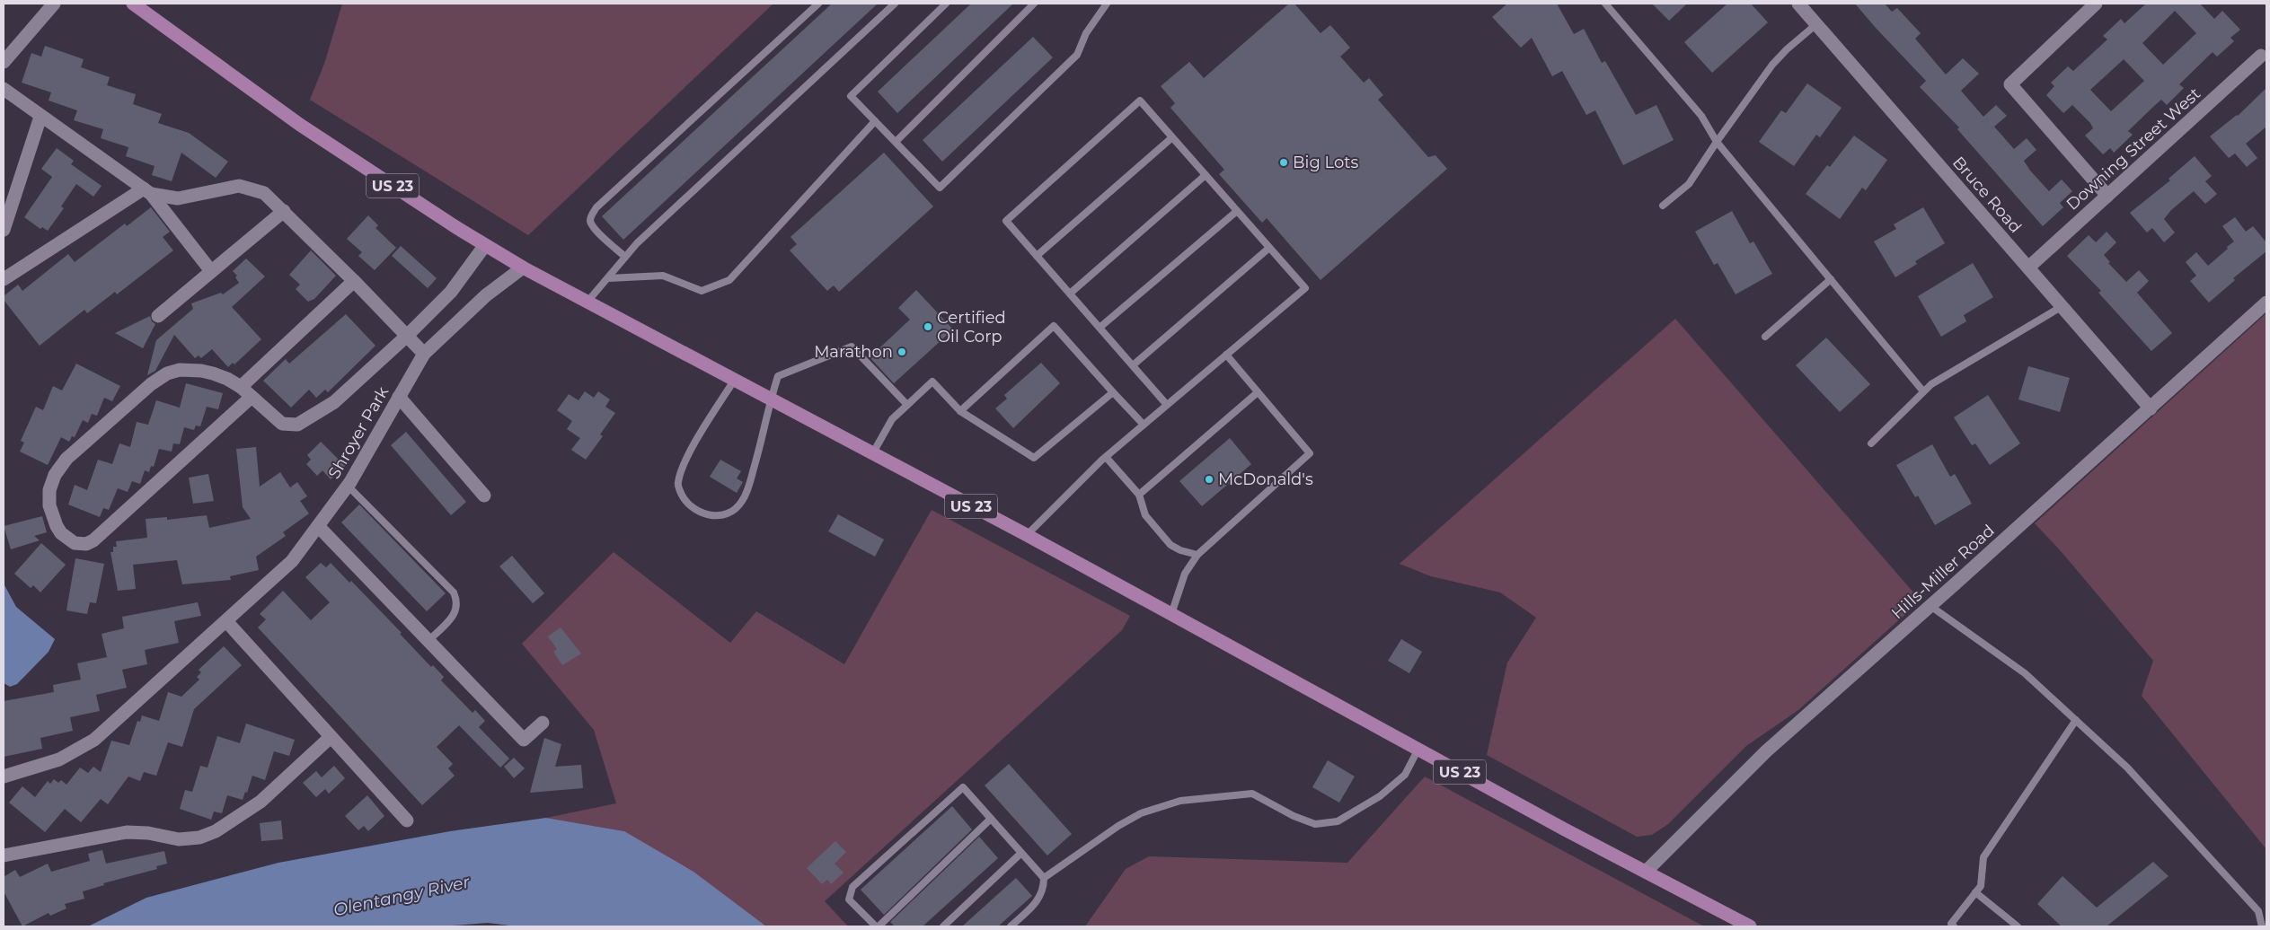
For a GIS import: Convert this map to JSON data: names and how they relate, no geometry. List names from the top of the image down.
{
  "streets": {
    "highway": ["US 23"],
    "street": [
      "Downing Street West",
      "Bruce Road",
      "Shroyer Park",
      "Hills-Miller Road"
    ]
  },
  "crossings": [
    ["Downing Street West", "Bruce Road"],
    ["US 23", "Shroyer Park"],
    ["US 23", "Hills-Miller Road"],
    ["Bruce Road", "Hills-Miller Road"]
  ],
  "water": ["Olentangy River"],
  "places": [
    "Big Lots",
    "Certified Oil Corp",
    "Marathon",
    "McDonald's"
  ]
}
